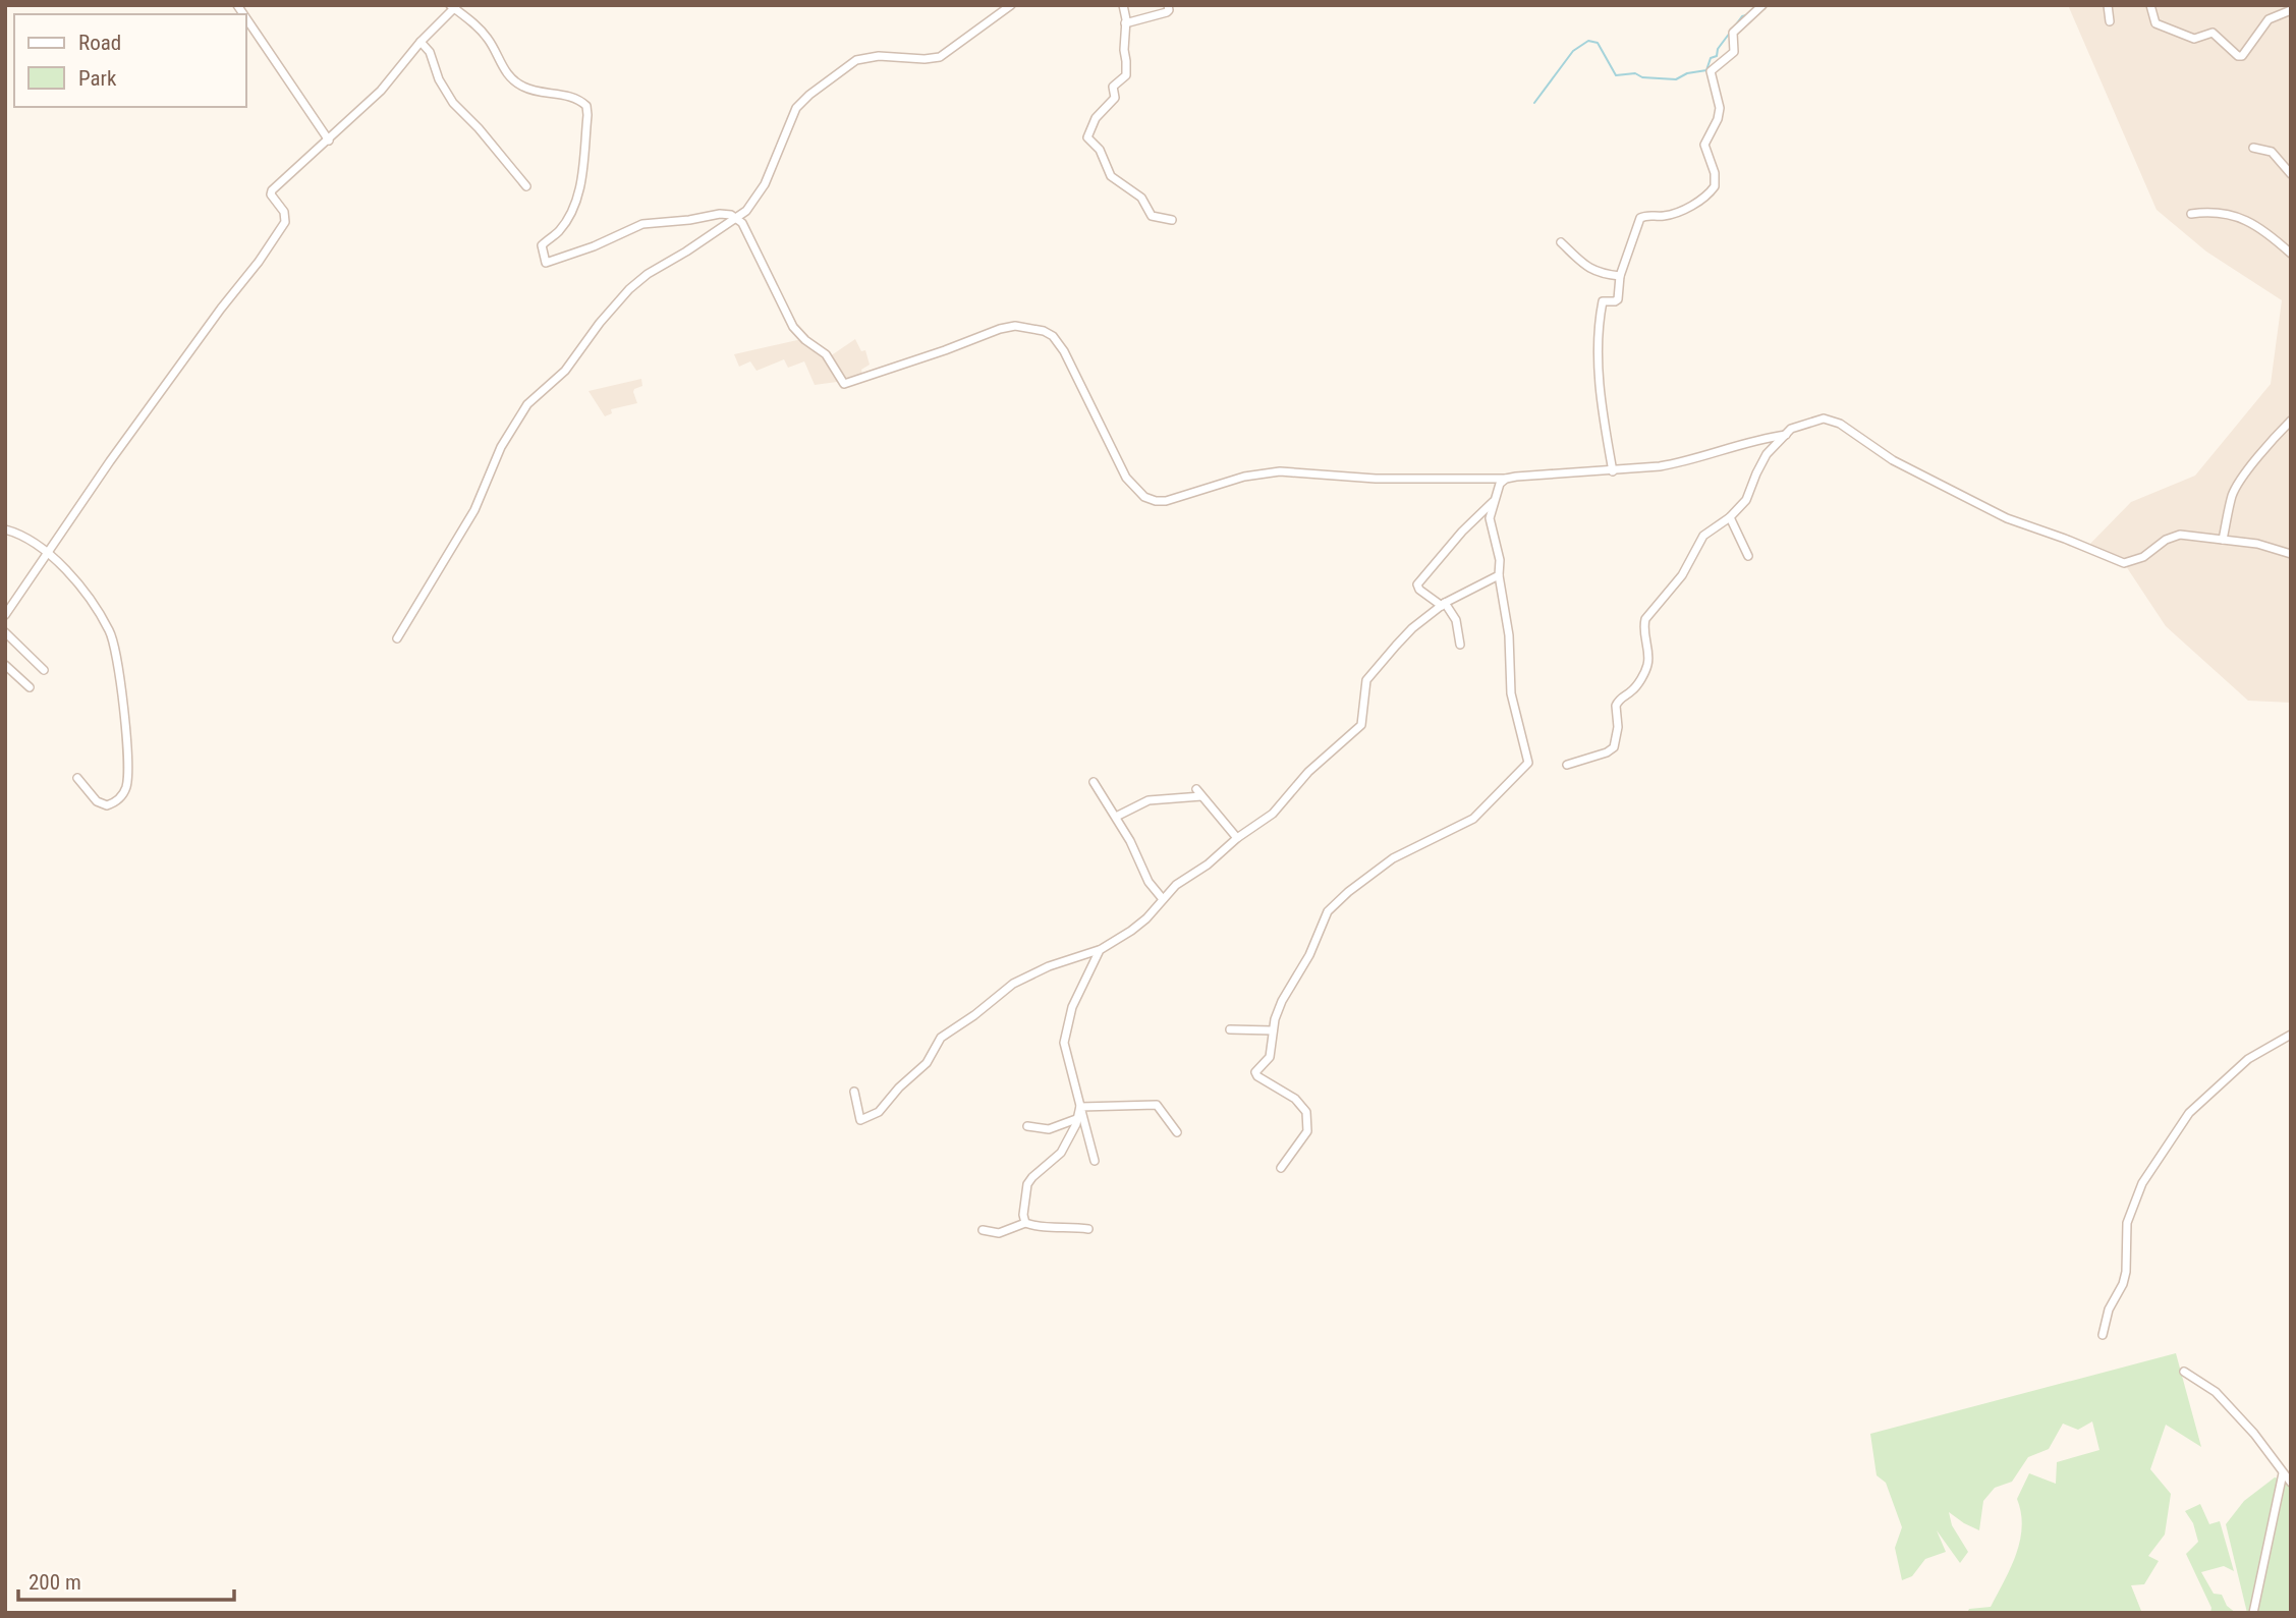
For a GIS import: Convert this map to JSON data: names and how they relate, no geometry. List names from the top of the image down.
{
  "legend": ["Road", "Park"],
  "scale_bar": "200 m"
}
